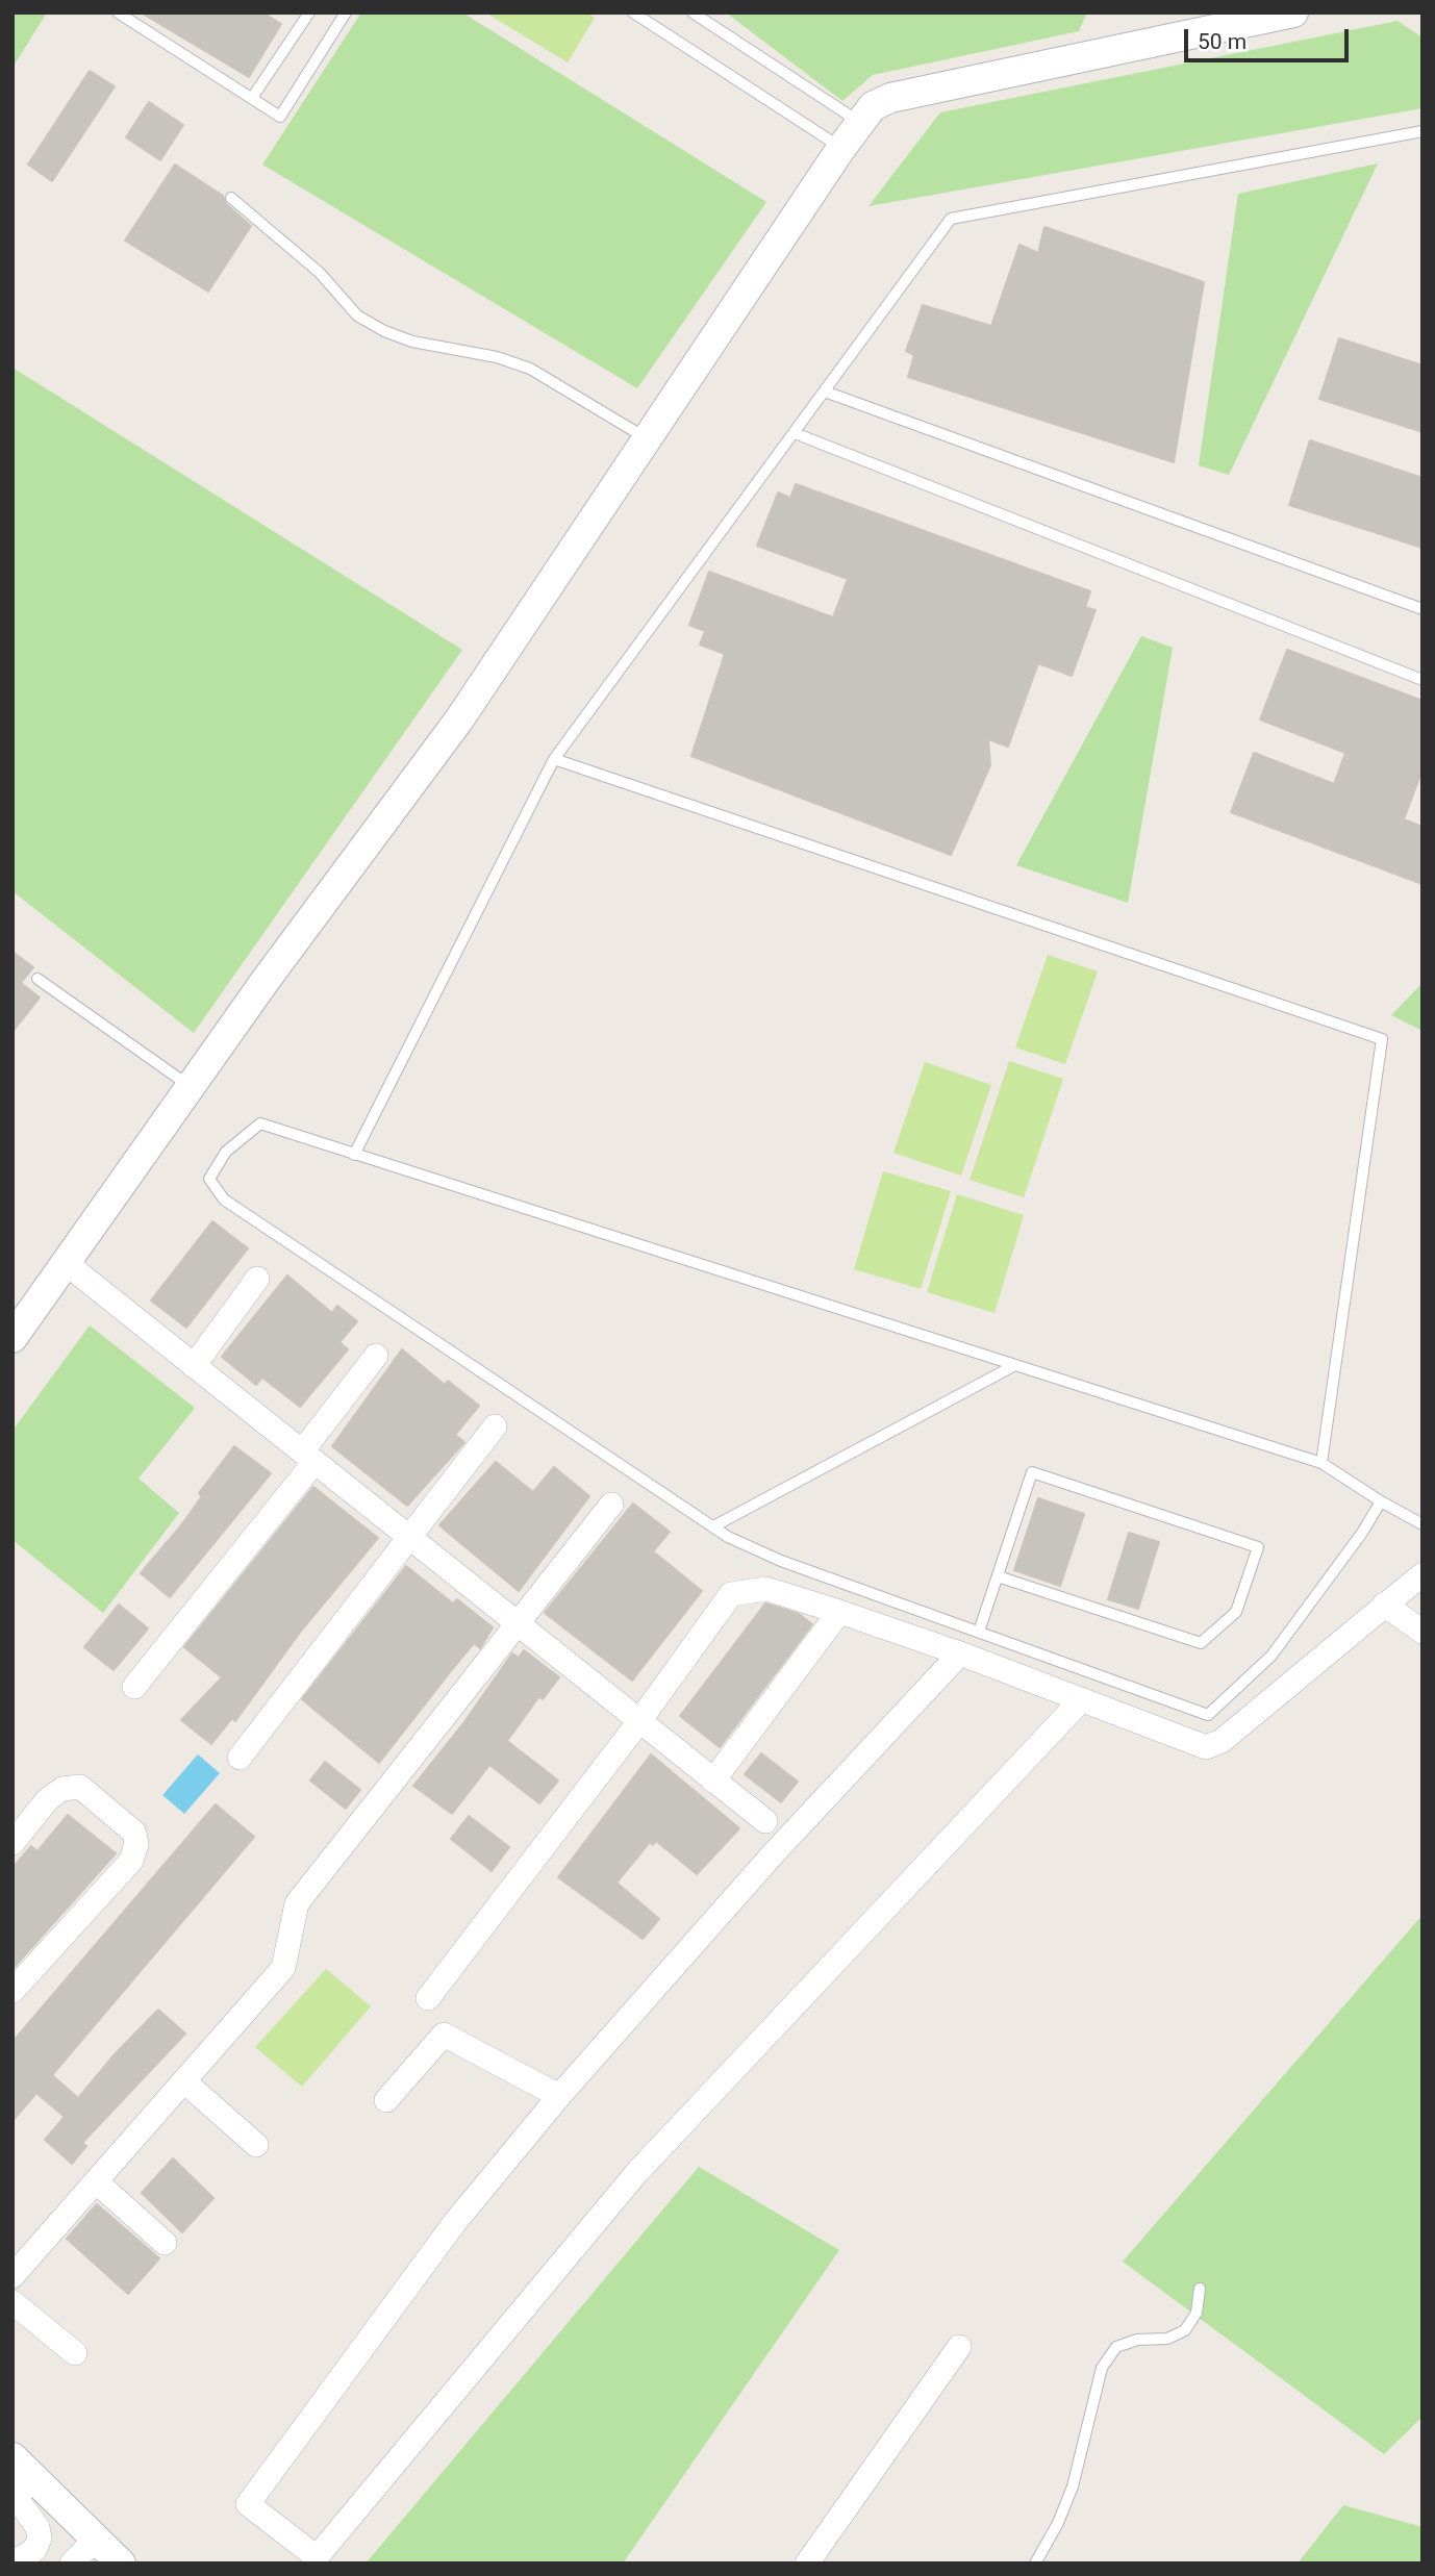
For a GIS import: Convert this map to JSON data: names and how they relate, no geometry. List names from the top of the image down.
{
  "scale_bar": "50 m"
}
